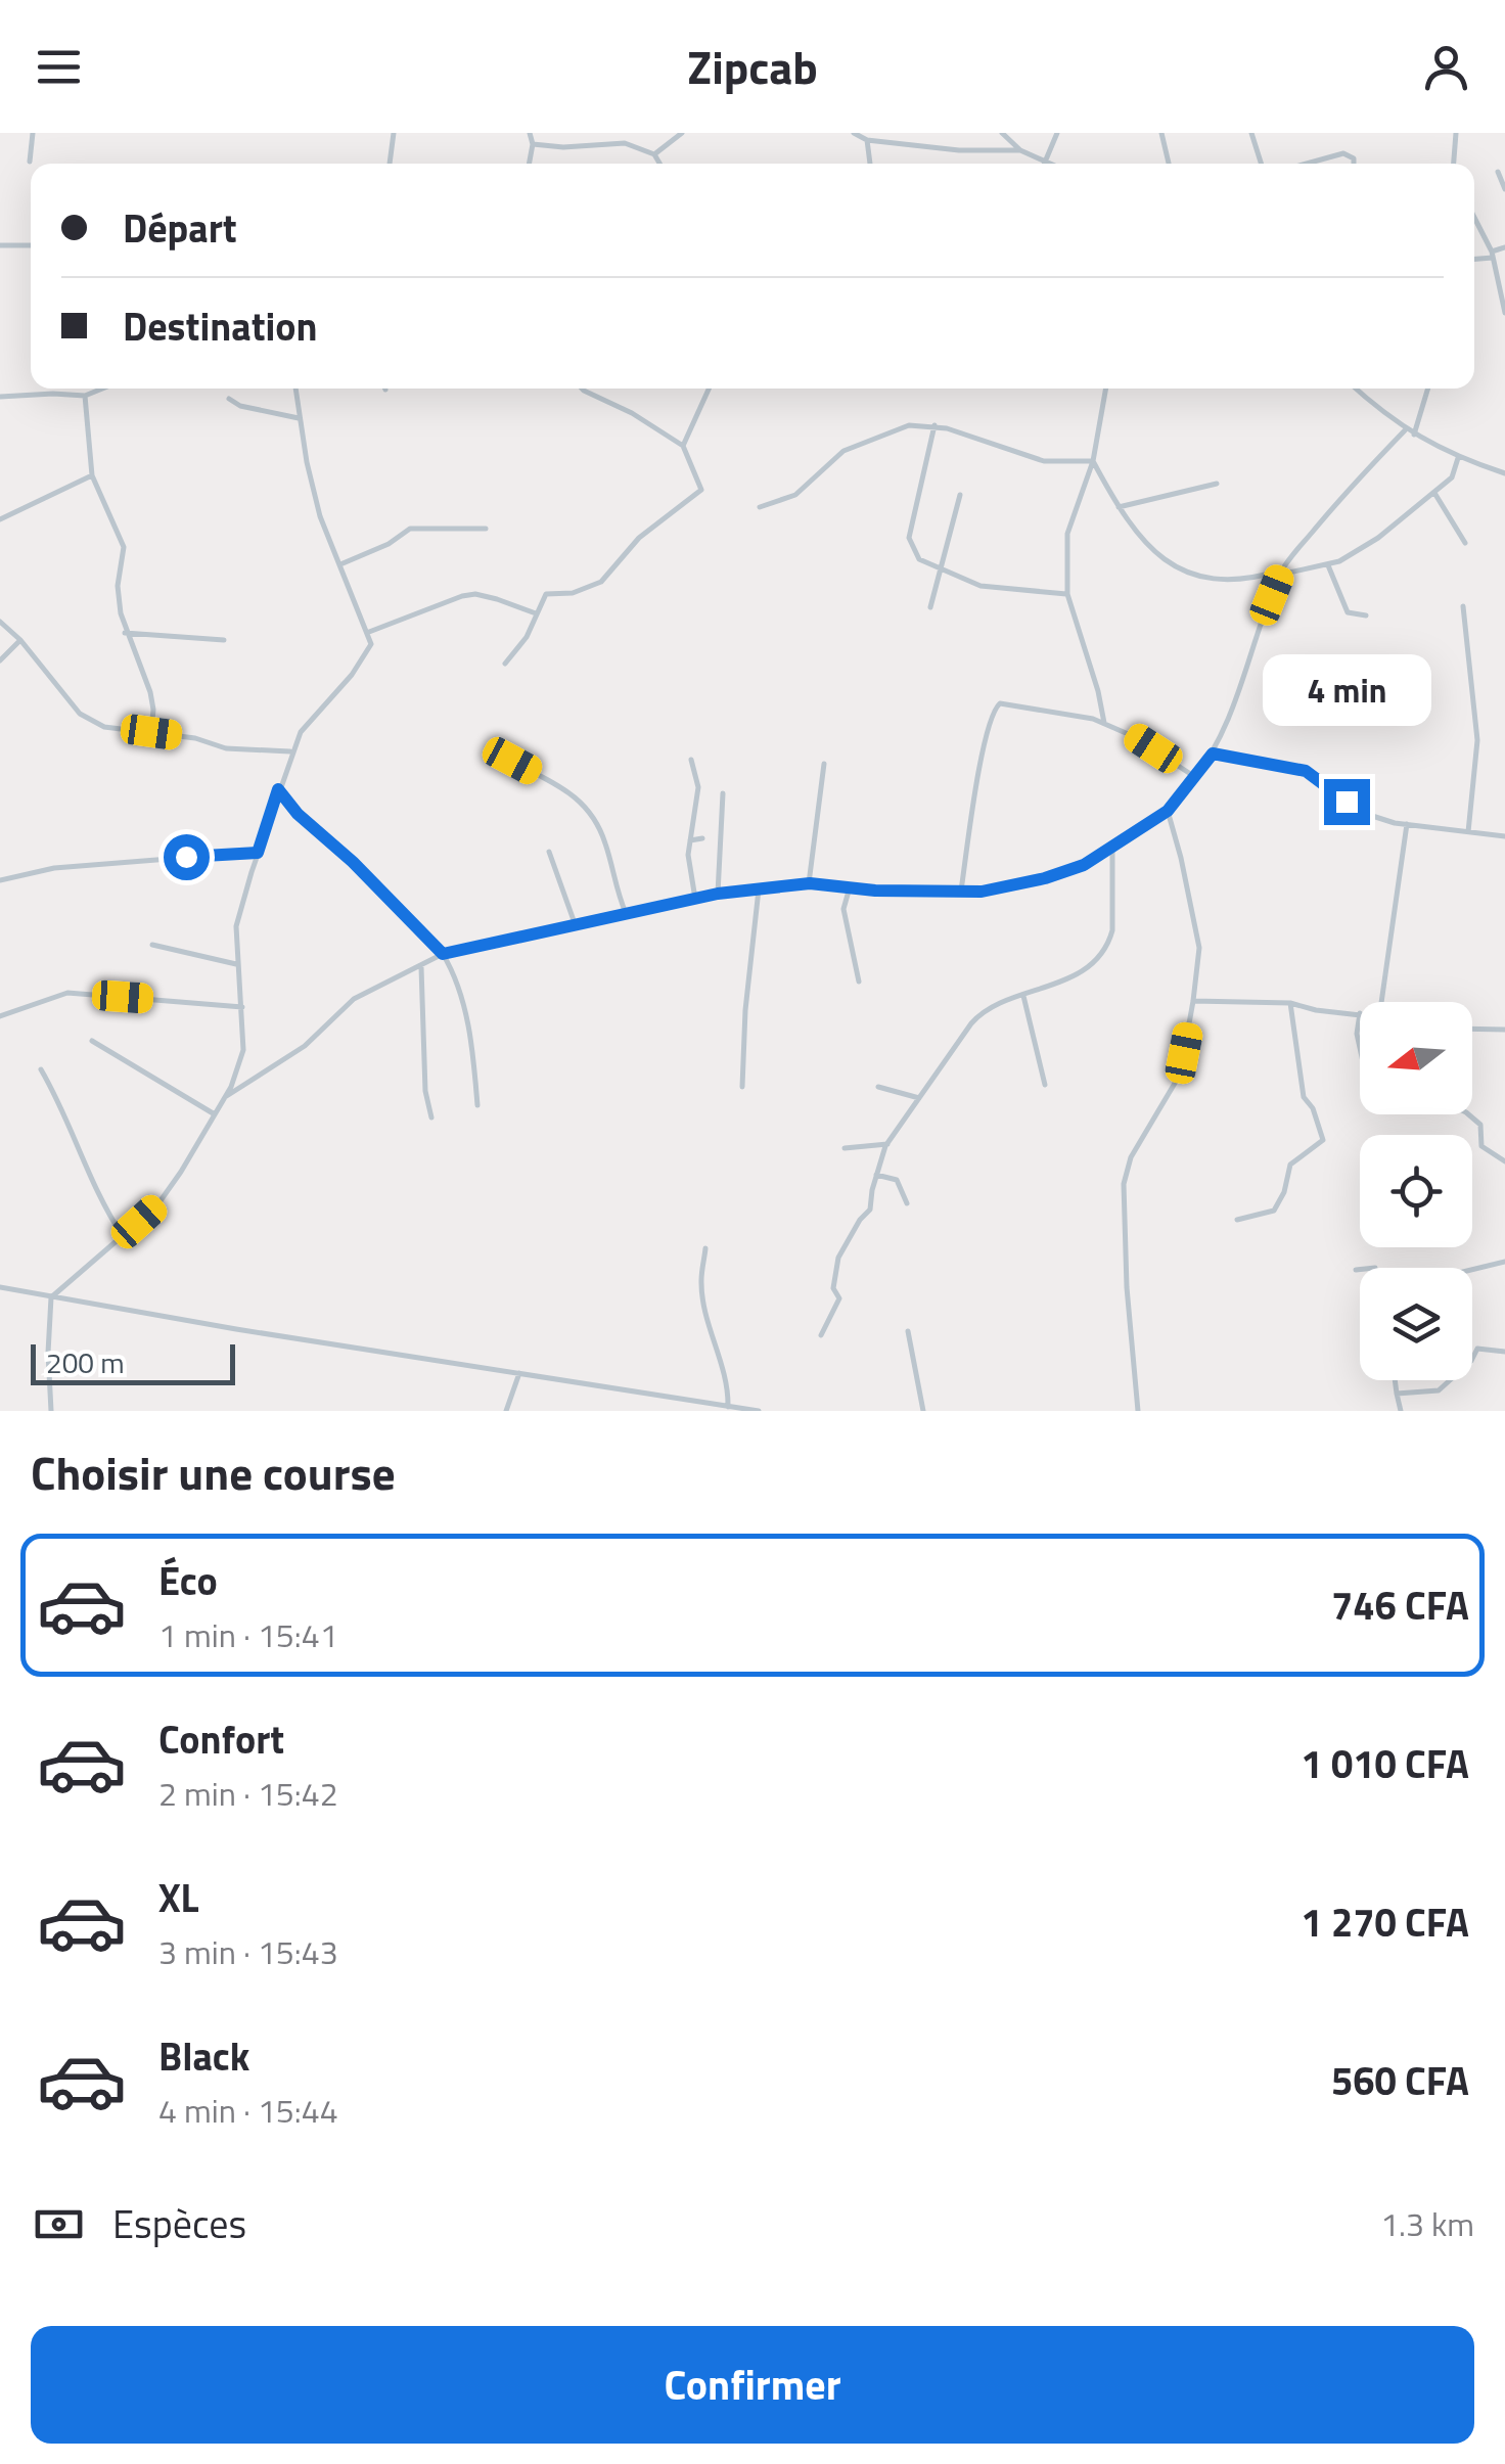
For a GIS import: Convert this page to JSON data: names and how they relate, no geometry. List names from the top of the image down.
{
  "scale_bar": "200 m",
  "north": "left",
  "page": {
    "header": "Zipcab",
    "banner": ["Départ", "Destination"],
    "bubble": "4 min",
    "scale": "200 m",
    "heading": "Choisir une course",
    "list": [
      {
        "name": "Éco",
        "note": "1 min · 15:41",
        "value": "746 CFA"
      },
      {
        "name": "Confort",
        "note": "2 min · 15:42",
        "value": "1 010 CFA"
      },
      {
        "name": "XL",
        "note": "3 min · 15:43",
        "value": "1 270 CFA"
      },
      {
        "name": "Black",
        "note": "4 min · 15:44",
        "value": "560 CFA"
      }
    ],
    "pay": ["Espèces", "1.3 km"],
    "buttons": "Confirmer"
  }
}
